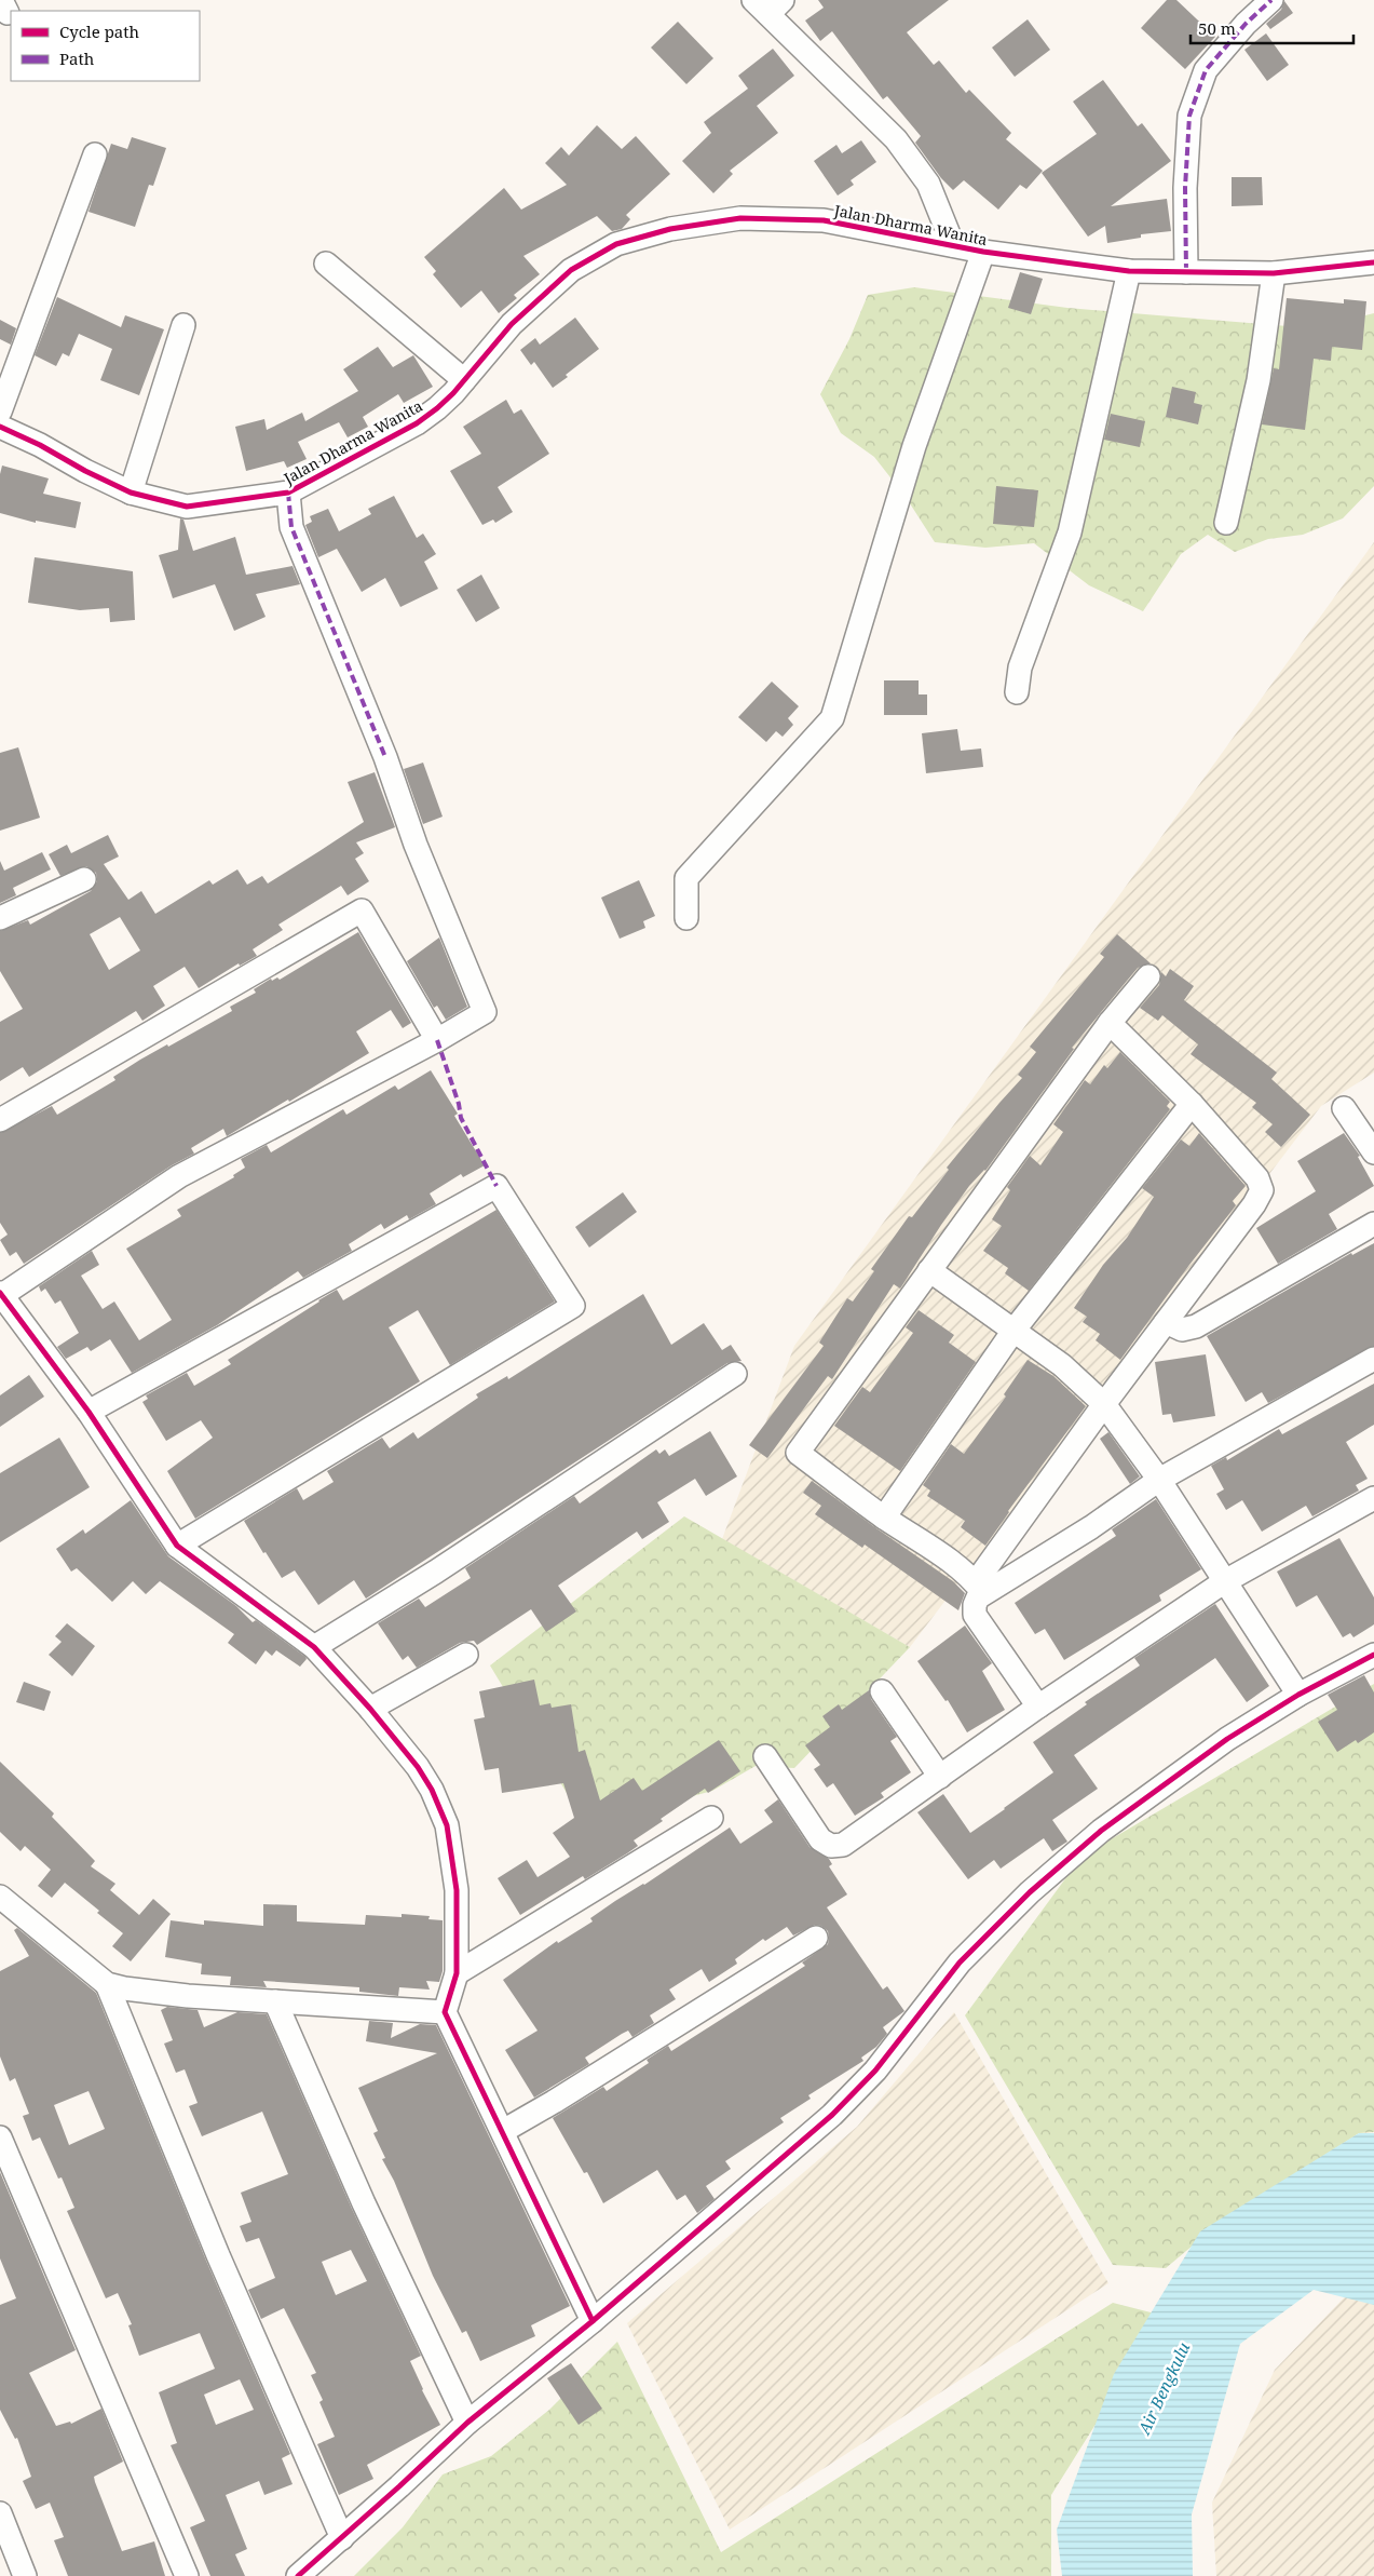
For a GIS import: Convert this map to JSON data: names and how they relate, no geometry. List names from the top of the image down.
{
  "streets": {
    "street": ["Jalan Dharma Wanita"]
  },
  "water": ["Air Bengkulu"],
  "legend": ["Cycle path", "Path"],
  "scale_bar": "50 m"
}
